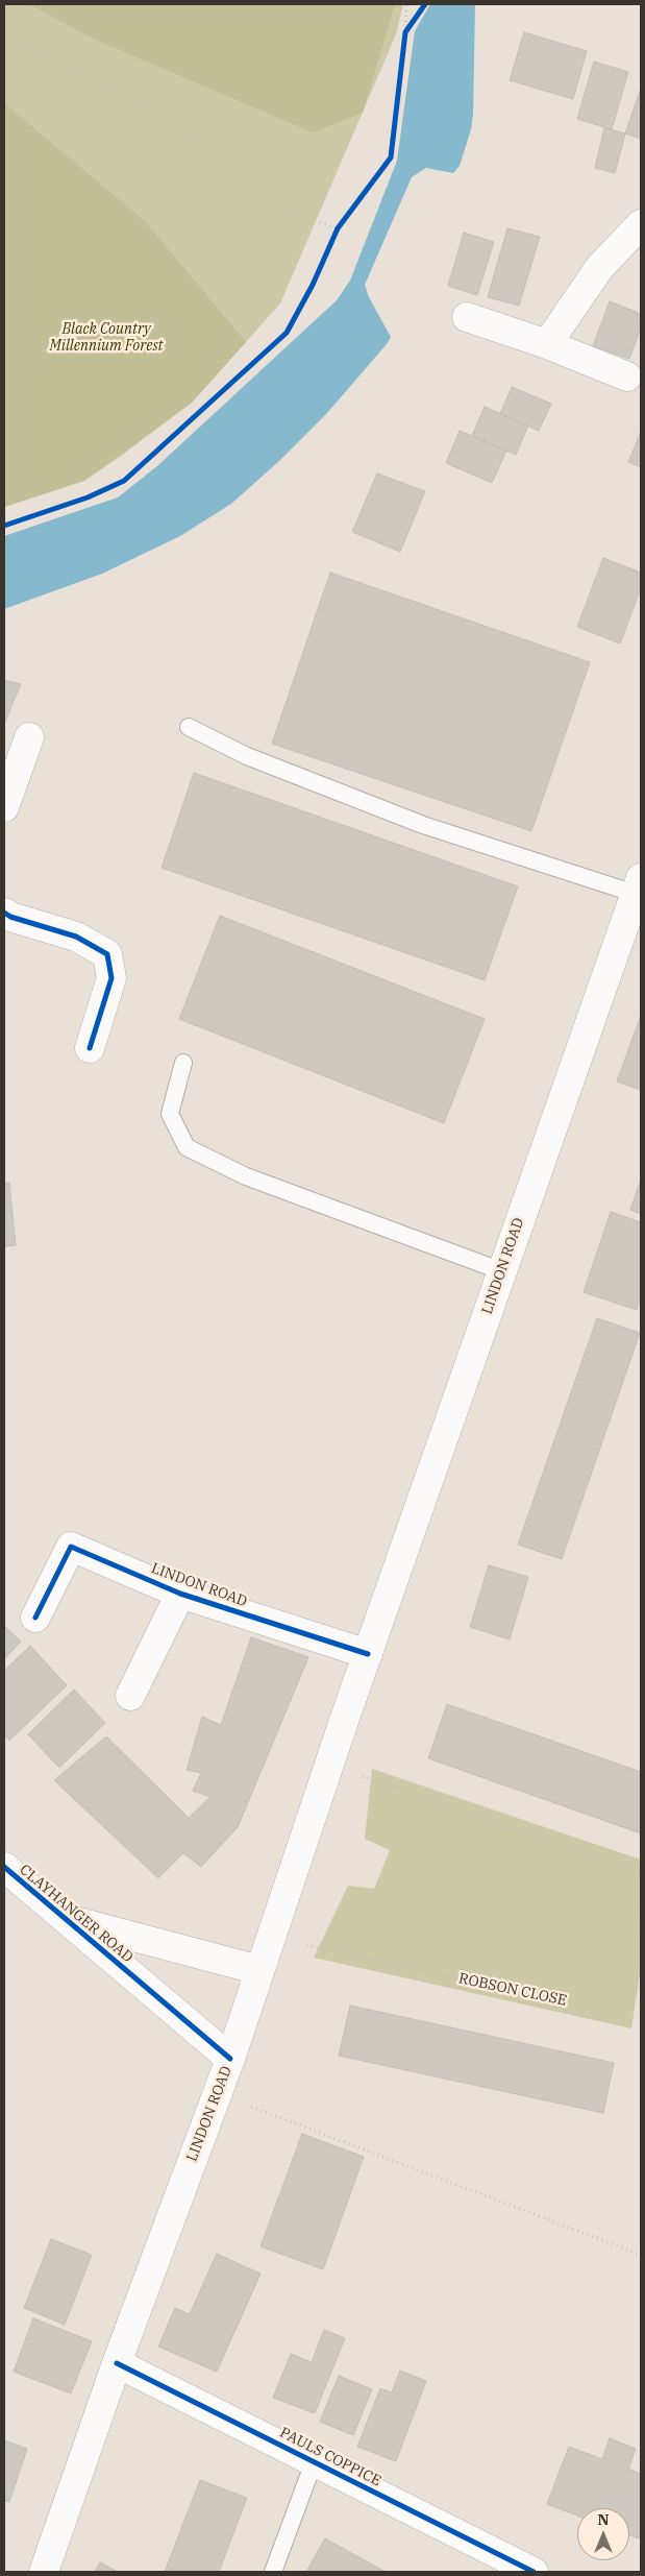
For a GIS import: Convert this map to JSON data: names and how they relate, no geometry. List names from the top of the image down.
{
  "streets": {
    "street": ["LINDON ROAD", "CLAYHANGER ROAD", "PAULS COPPICE"],
    "path": ["ROBSON CLOSE"]
  },
  "crossings": [
    ["LINDON ROAD", "CLAYHANGER ROAD"],
    ["LINDON ROAD", "ROBSON CLOSE"],
    ["LINDON ROAD", "PAULS COPPICE"]
  ],
  "parks": ["Black Country Millennium Forest"],
  "north": "top"
}
